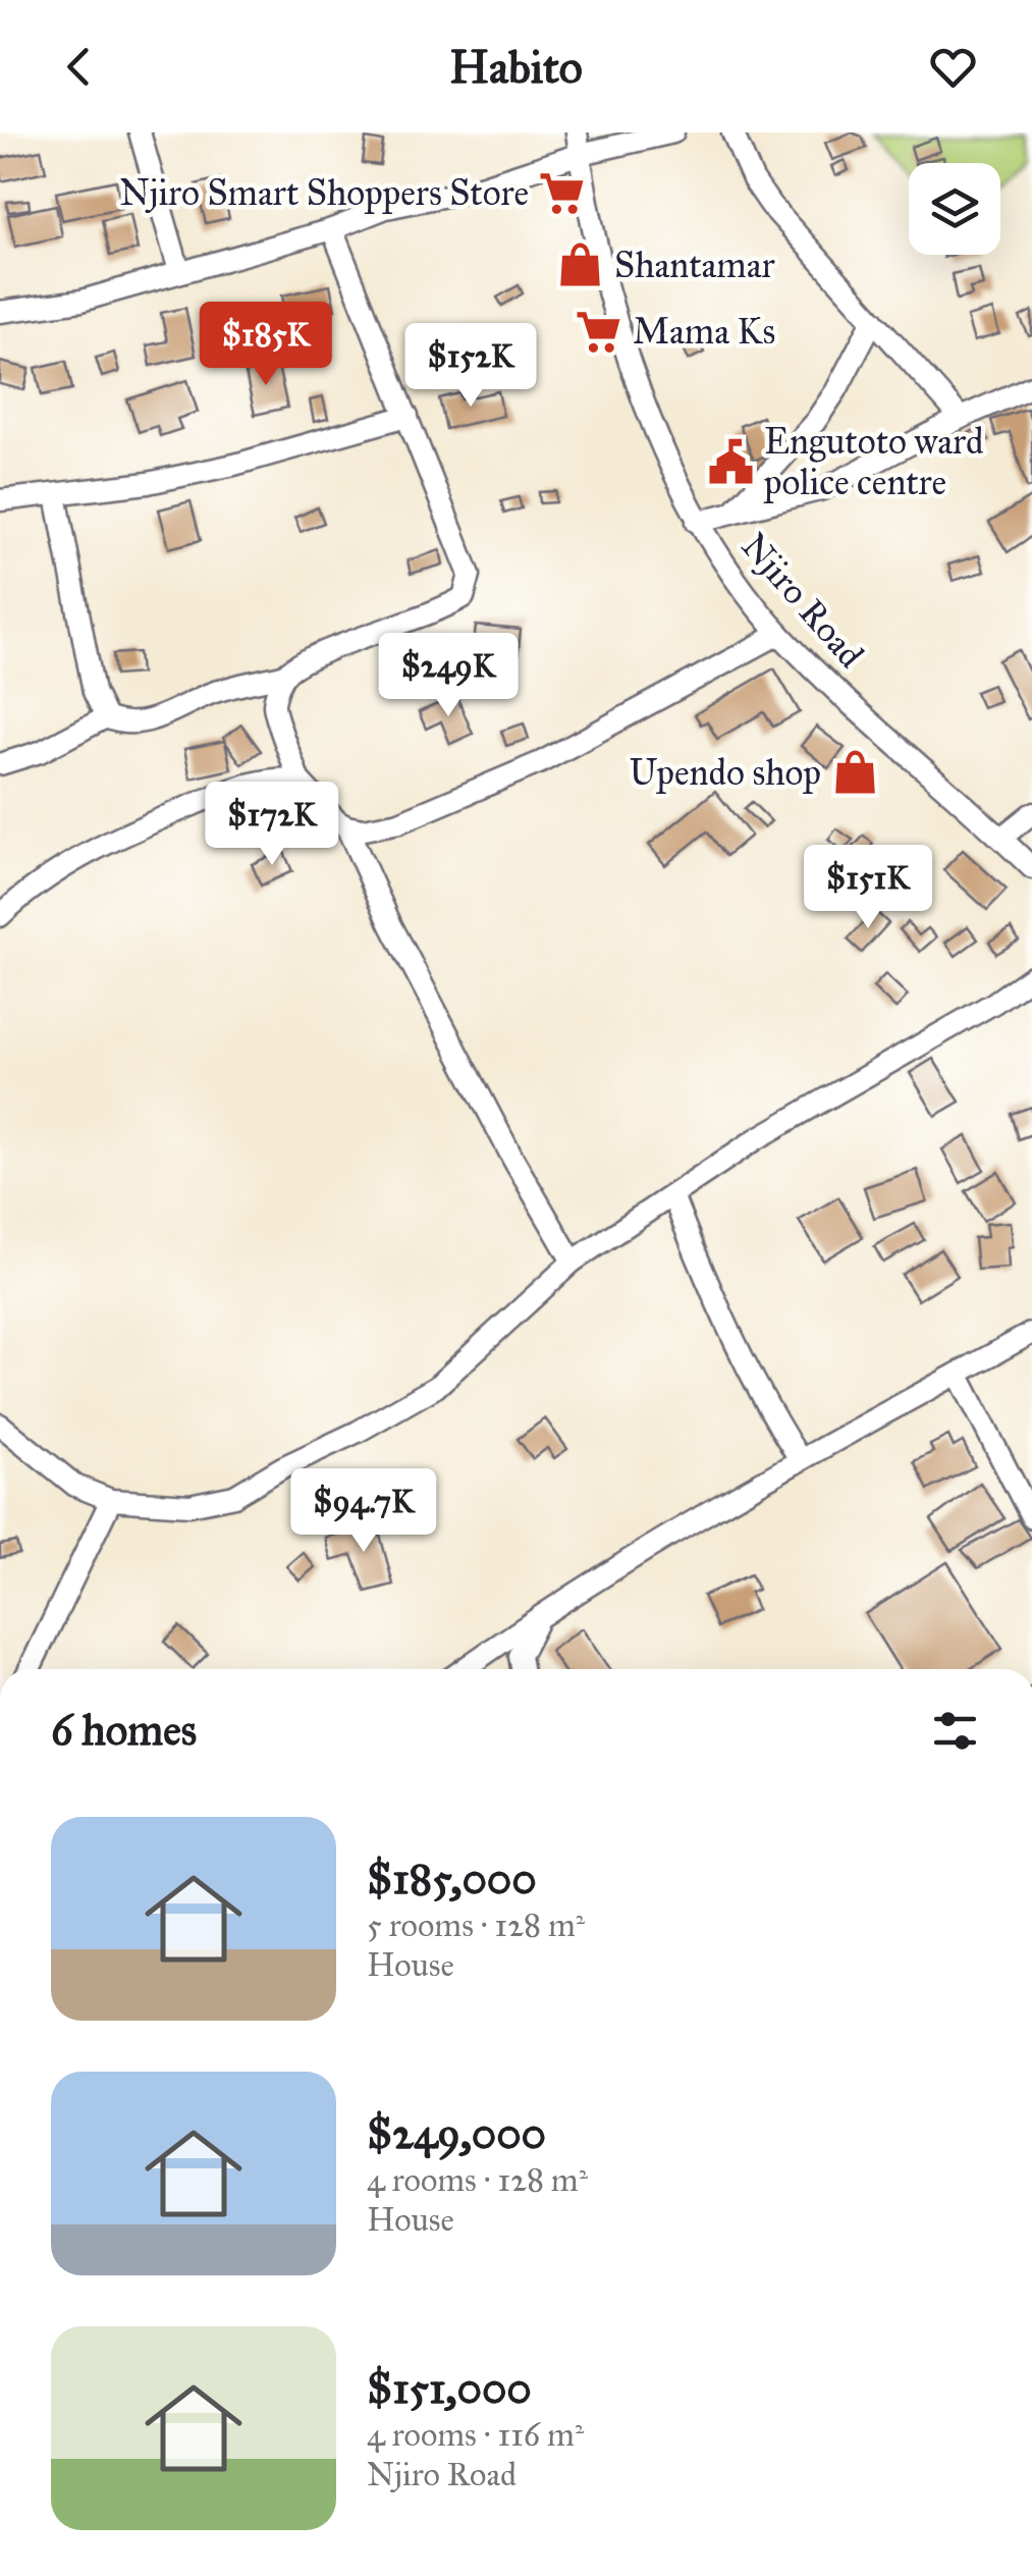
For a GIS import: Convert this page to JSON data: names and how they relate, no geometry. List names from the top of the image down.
{
  "streets": {
    "street": ["Njiro Road"]
  },
  "places": {
    "supermarket": ["Njiro Smart Shoppers Store", "Mama Ks"],
    "shop": ["Shantamar", "Upendo shop"],
    "public building": ["Engutoto ward police centre"]
  },
  "page": {
    "header": "Habito",
    "price": [
      "$185K",
      "$152K",
      "$249K",
      "$172K",
      "$151K",
      "$94.7K"
    ],
    "heading": "6 homes",
    "list": [
      {
        "name": "$185,000",
        "note": "5 rooms · 128 m² · House"
      },
      {
        "name": "$249,000",
        "note": "4 rooms · 128 m² · House"
      },
      {
        "name": "$151,000",
        "note": "4 rooms · 116 m² · Njiro Road"
      }
    ]
  }
}
